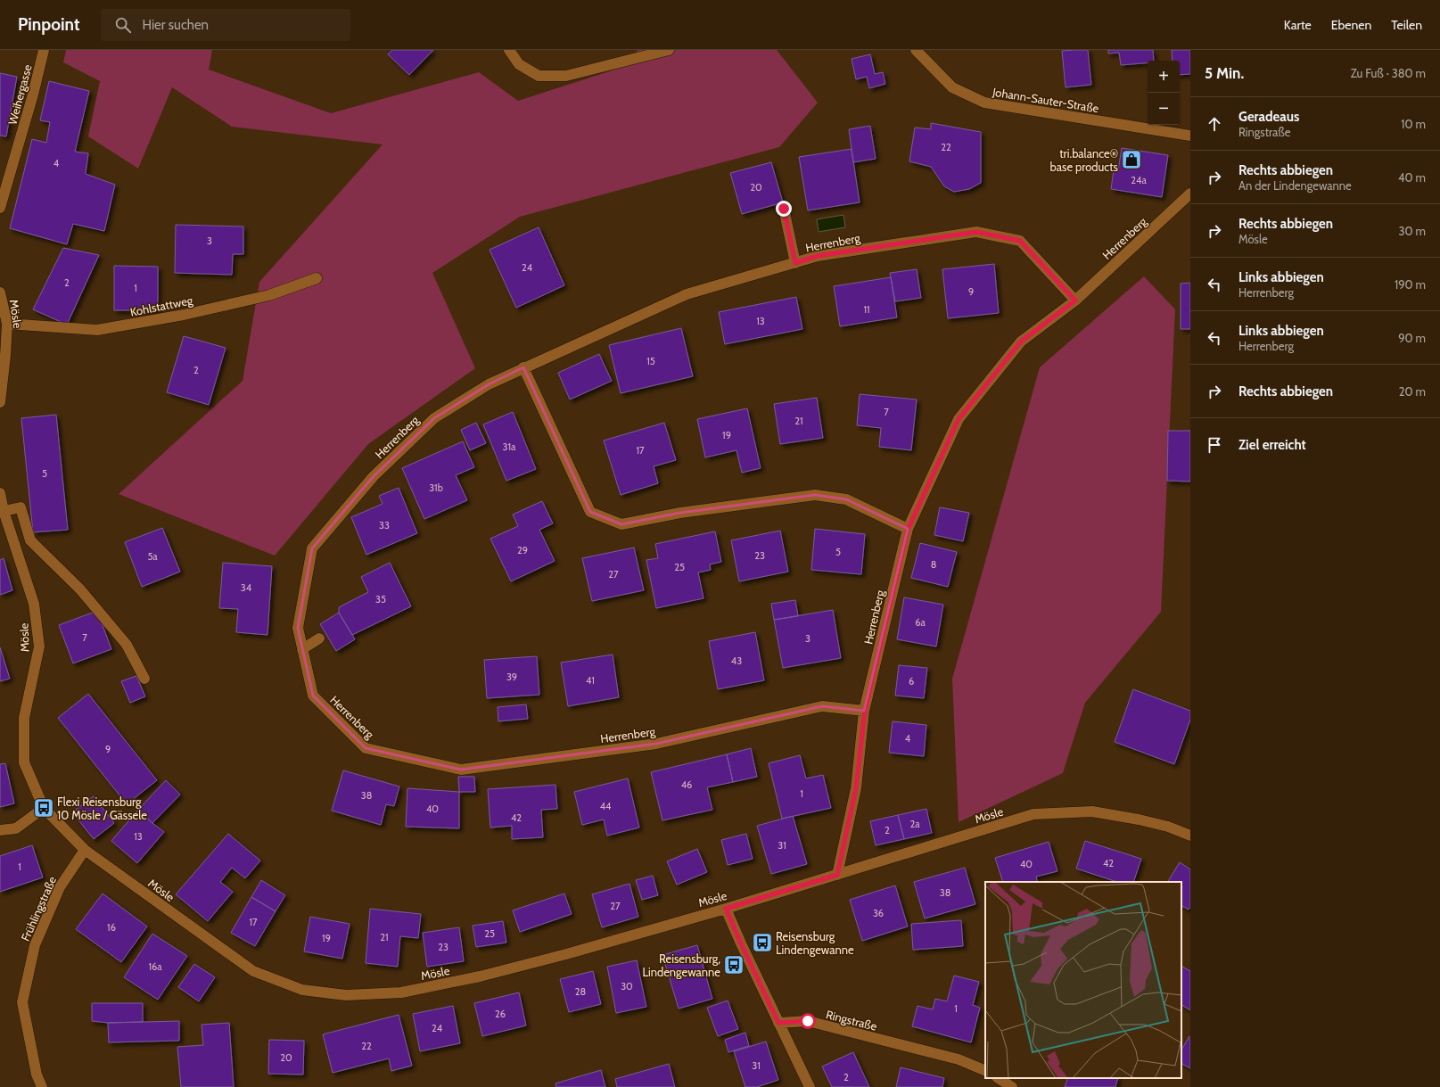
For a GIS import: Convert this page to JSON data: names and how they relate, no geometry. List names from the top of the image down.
{
  "streets": {
    "street": [
      "Weihergasse",
      "Johann-Sauter-Straße",
      "Herrenberg",
      "Kohlstattweg",
      "Mösle",
      "Frühlingstraße",
      "Ringstraße"
    ]
  },
  "crossings": [
    ["Herrenberg", "Mösle"],
    ["Kohlstattweg", "Mösle"],
    ["Mösle", "Frühlingstraße"]
  ],
  "places": {
    "shop": ["tri.balance® base products"],
    "bus stop": ["Flexi Reisensburg 10 Mösle / Gässele", "Reisensburg Lindengewanne", "Reisensburg, Lindengewanne"]
  },
  "house_numbers": [
    "22",
    "4",
    "24a",
    "20",
    "3",
    "24",
    "2",
    "1",
    "9",
    "11",
    "13",
    "15",
    "2",
    "7",
    "21",
    "19",
    "31a",
    "17",
    "5",
    "31b",
    "33",
    "29",
    "5",
    "23",
    "5a",
    "8",
    "25",
    "27",
    "34",
    "35",
    "6a",
    "7",
    "3",
    "43",
    "39",
    "41",
    "6",
    "4",
    "9",
    "46",
    "1",
    "38",
    "44",
    "40",
    "42",
    "2a",
    "2",
    "13",
    "31",
    "42",
    "40",
    "1",
    "38",
    "27",
    "36",
    "17",
    "16",
    "25",
    "21",
    "19",
    "23",
    "16a",
    "30",
    "28",
    "1",
    "26",
    "24",
    "22",
    "20",
    "31",
    "2"
  ],
  "page": {
    "header": "Pinpoint",
    "search": "Hier suchen",
    "nav": ["Karte", "Ebenen", "Teilen"],
    "heading": ["5 Min.", "Zu Fuß · 380 m"],
    "map_buttons": ["+", "−"],
    "list": [
      ["Geradeaus", "Ringstraße", "10 m"],
      ["Rechts abbiegen", "An der Lindengewanne", "40 m"],
      ["Rechts abbiegen", "Mösle", "30 m"],
      ["Links abbiegen", "Herrenberg", "190 m"],
      ["Links abbiegen", "Herrenberg", "90 m"],
      ["Rechts abbiegen", "20 m"],
      "Ziel erreicht"
    ]
  }
}
